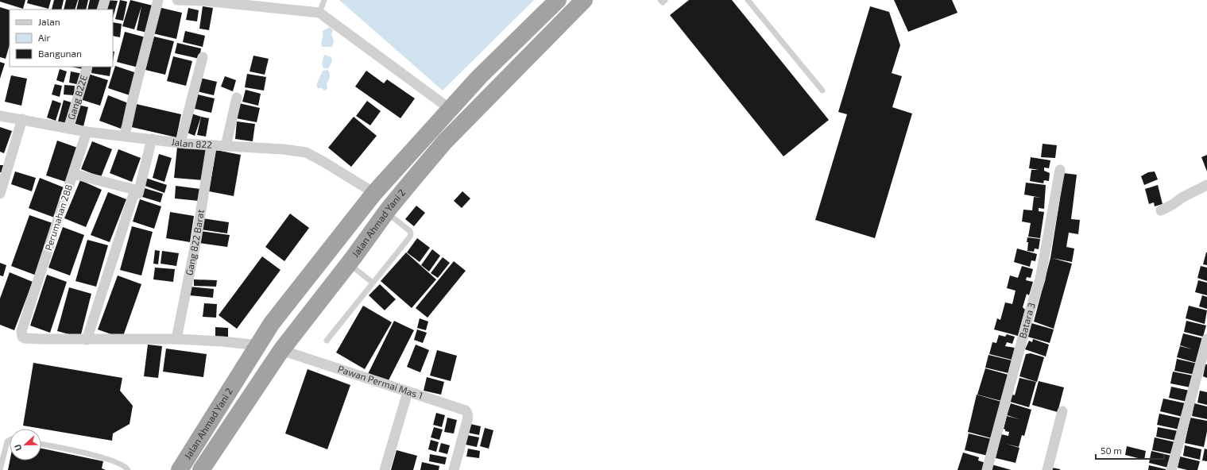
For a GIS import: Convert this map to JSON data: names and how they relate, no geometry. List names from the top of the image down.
{
  "streets": {
    "highway": ["Jalan Ahmad Yani 2"],
    "street": [
      "Gang 822E",
      "Jalan 822",
      "Perumahan 288",
      "Gang 822 Barat",
      "Batara 3",
      "Pawan Permai Mas 1"
    ]
  },
  "crossings": [
    ["Gang 822E", "Jalan 822"],
    ["Jalan 822", "Jalan Ahmad Yani 2"],
    ["Jalan 822", "Gang 822 Barat"],
    ["Perumahan 288", "Jalan Ahmad Yani 2"],
    ["Perumahan 288", "Gang 822 Barat"],
    ["Jalan Ahmad Yani 2", "Pawan Permai Mas 1"]
  ],
  "legend": ["Jalan", "Air", "Bangunan"],
  "scale_bar": "50 m",
  "north": "left"
}
